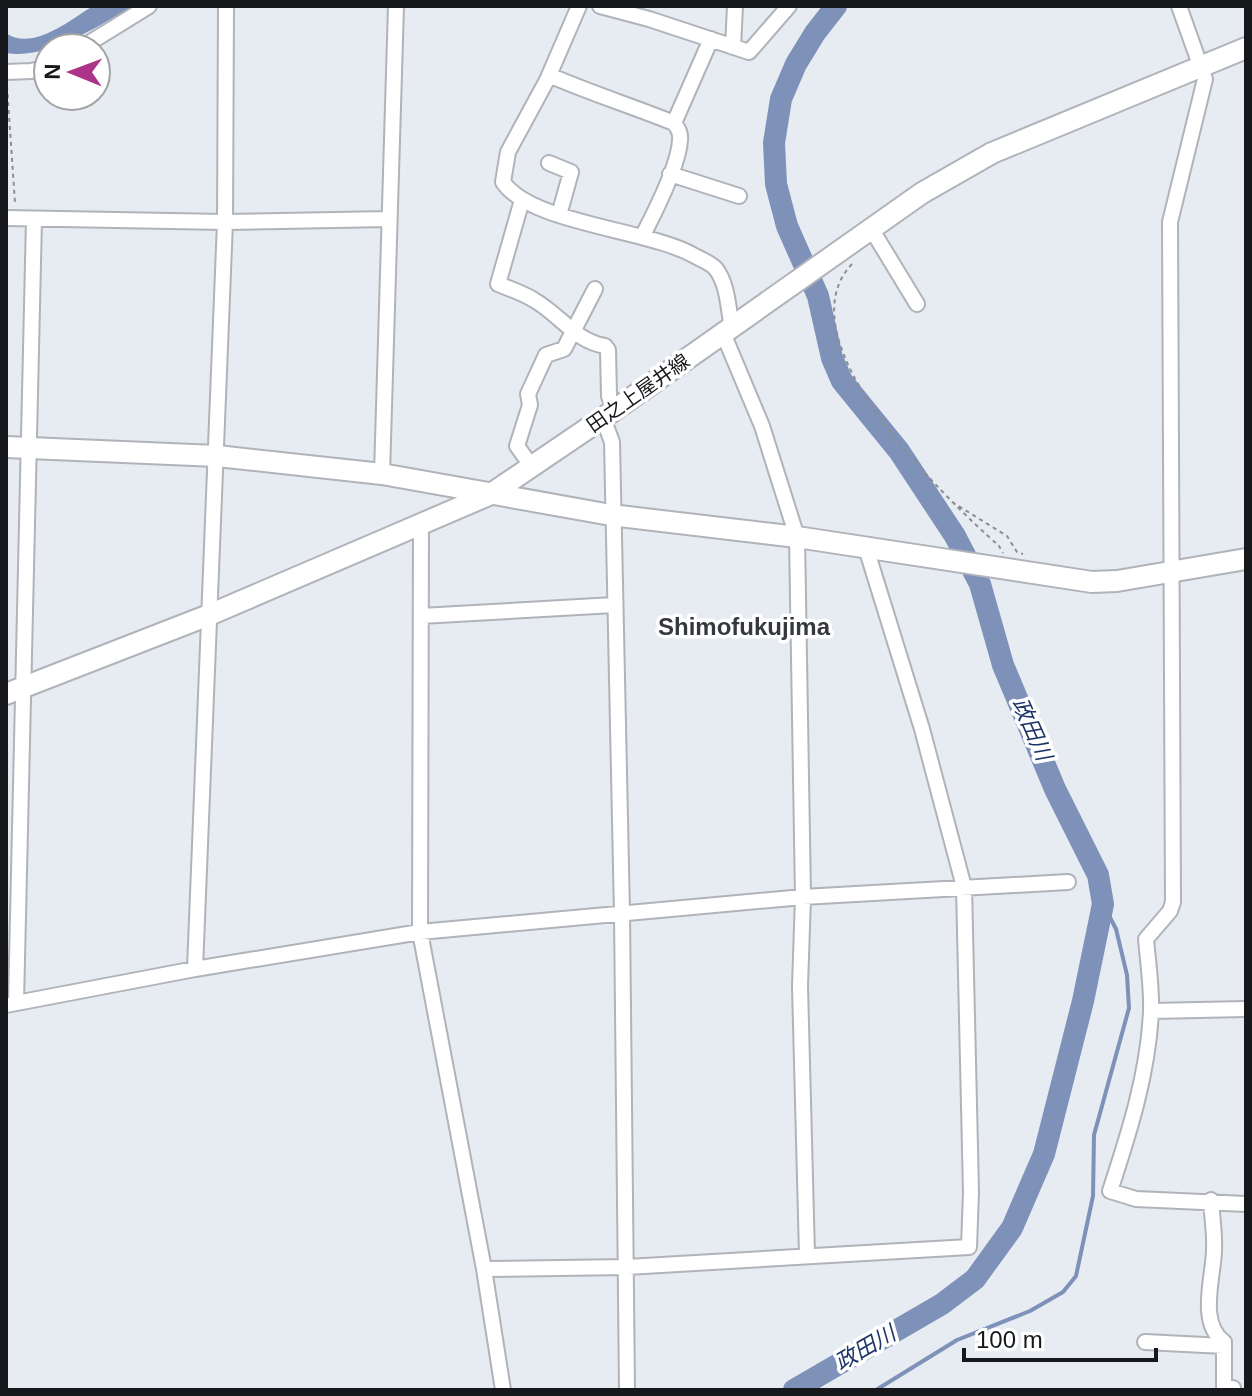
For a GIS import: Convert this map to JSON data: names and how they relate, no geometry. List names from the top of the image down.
{
  "streets": {
    "main road": ["田之上屋井線"]
  },
  "districts": ["Shimofukujima"],
  "water": ["政田川"],
  "scale_bar": "100 m",
  "north": "left"
}
